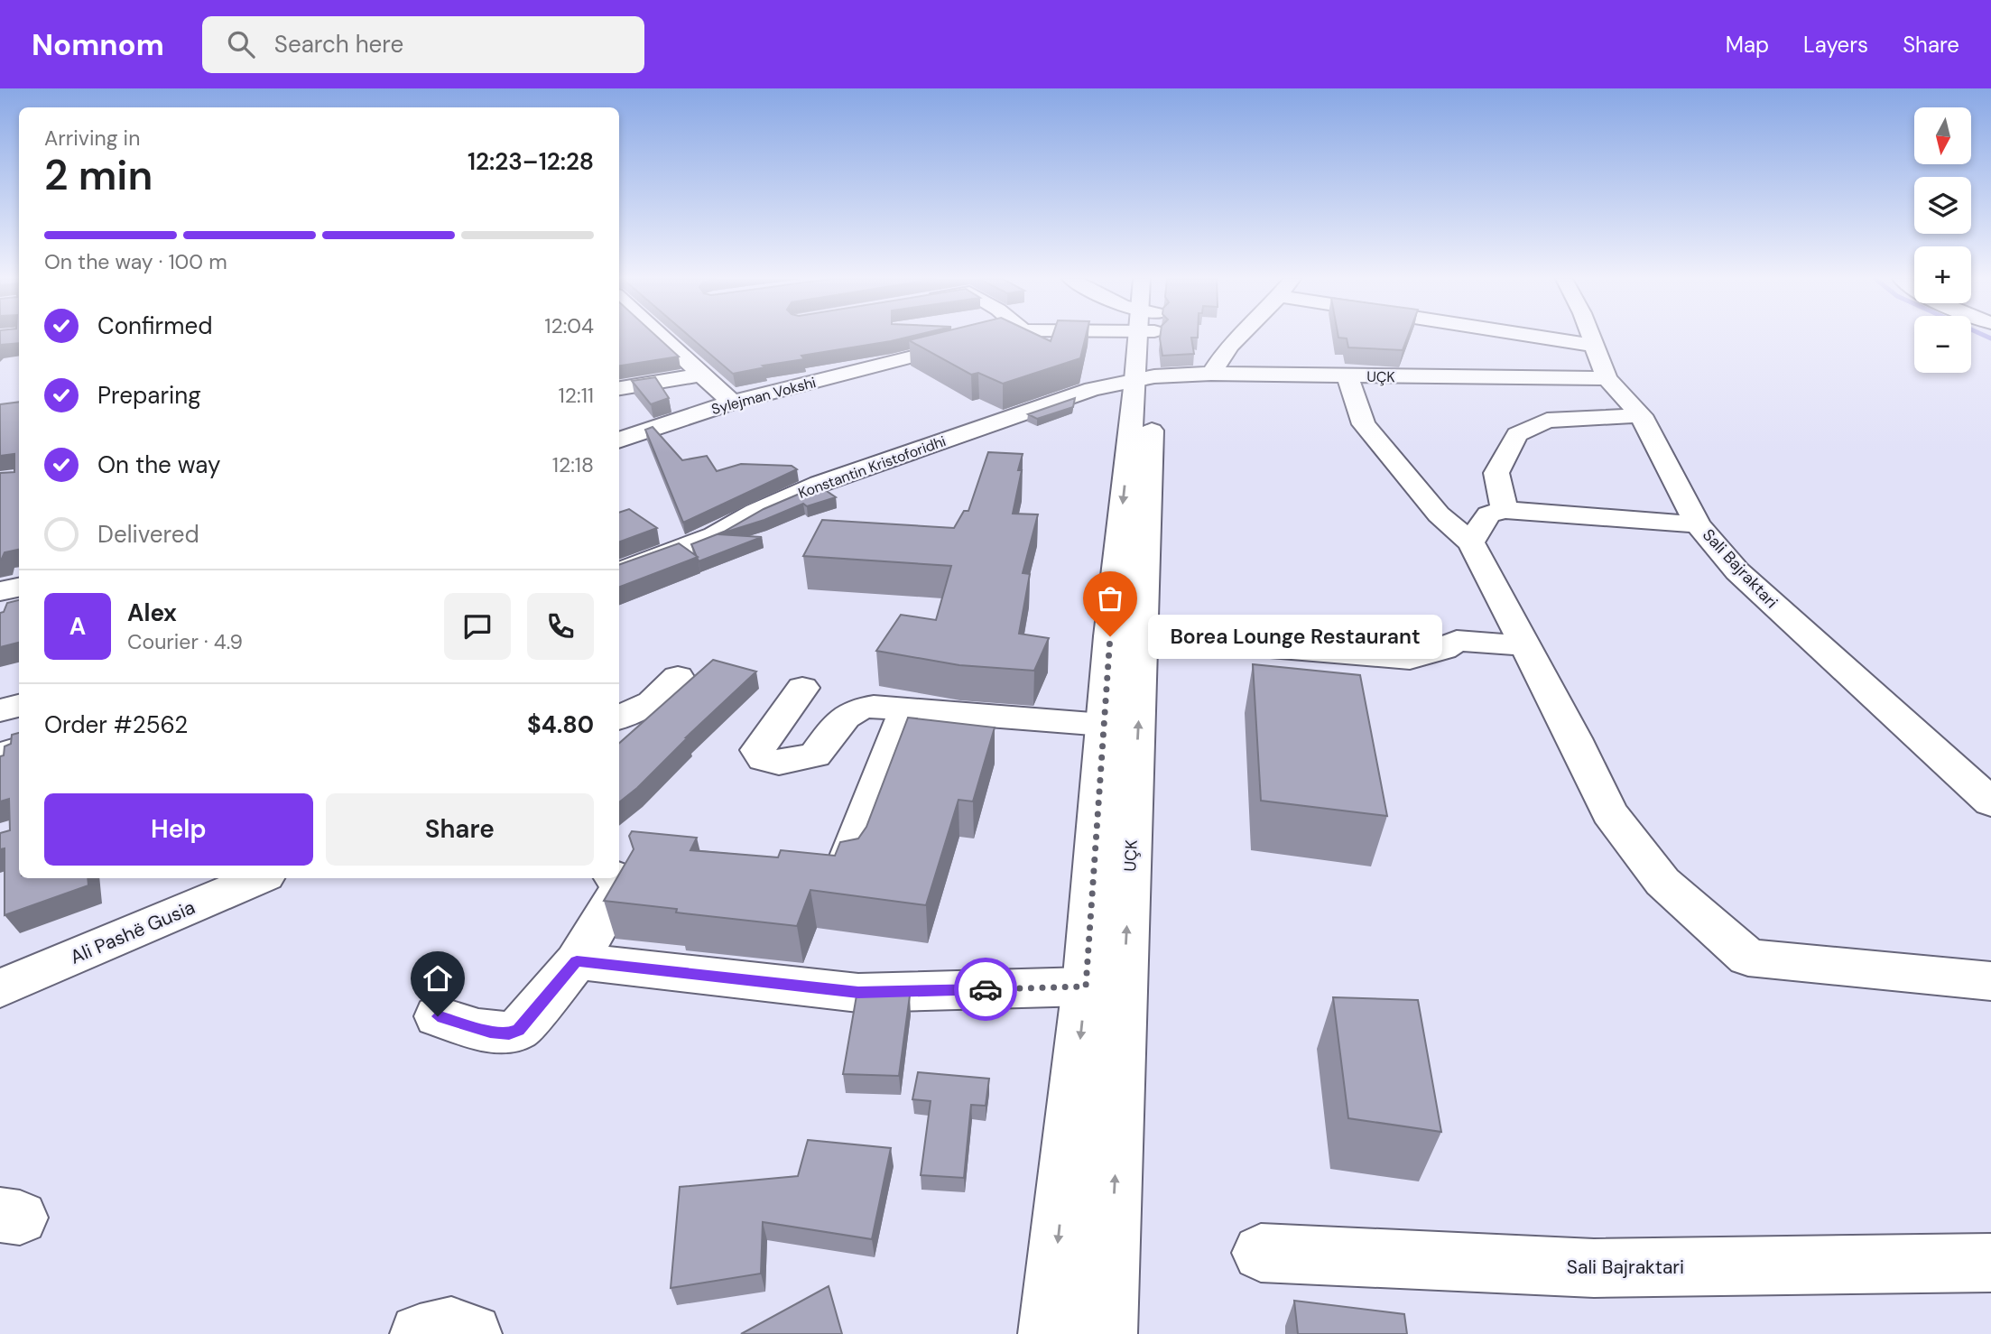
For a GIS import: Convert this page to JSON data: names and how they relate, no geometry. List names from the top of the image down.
{
  "streets": {
    "street": [
      "UÇK",
      "Sylejman Vokshi",
      "Konstantin Kristoforidhi",
      "Sali Bajraktari",
      "Ali Pashë Gusia"
    ]
  },
  "crossings": [
    ["UÇK", "Konstantin Kristoforidhi"],
    ["UÇK", "Sali Bajraktari"]
  ],
  "places": ["Borea Lounge Restaurant"],
  "north": "bottom",
  "page": {
    "header": "Nomnom",
    "search": "Search here",
    "nav": ["Map", "Layers", "Share"],
    "map_buttons": ["+", "−"],
    "heading": ["2 min", "Arriving in", "12:23–12:28"],
    "panel": [
      "Alex",
      "Courier · 4.9",
      "Order #2562",
      "$4.80"
    ],
    "bar": "On the way · 100 m",
    "list": [
      ["Confirmed", "12:04"],
      ["Preparing", "12:11"],
      ["On the way", "12:18"],
      "Delivered"
    ],
    "round": "A",
    "bubble": "Borea Lounge Restaurant",
    "buttons": ["Help", "Share"]
  }
}
